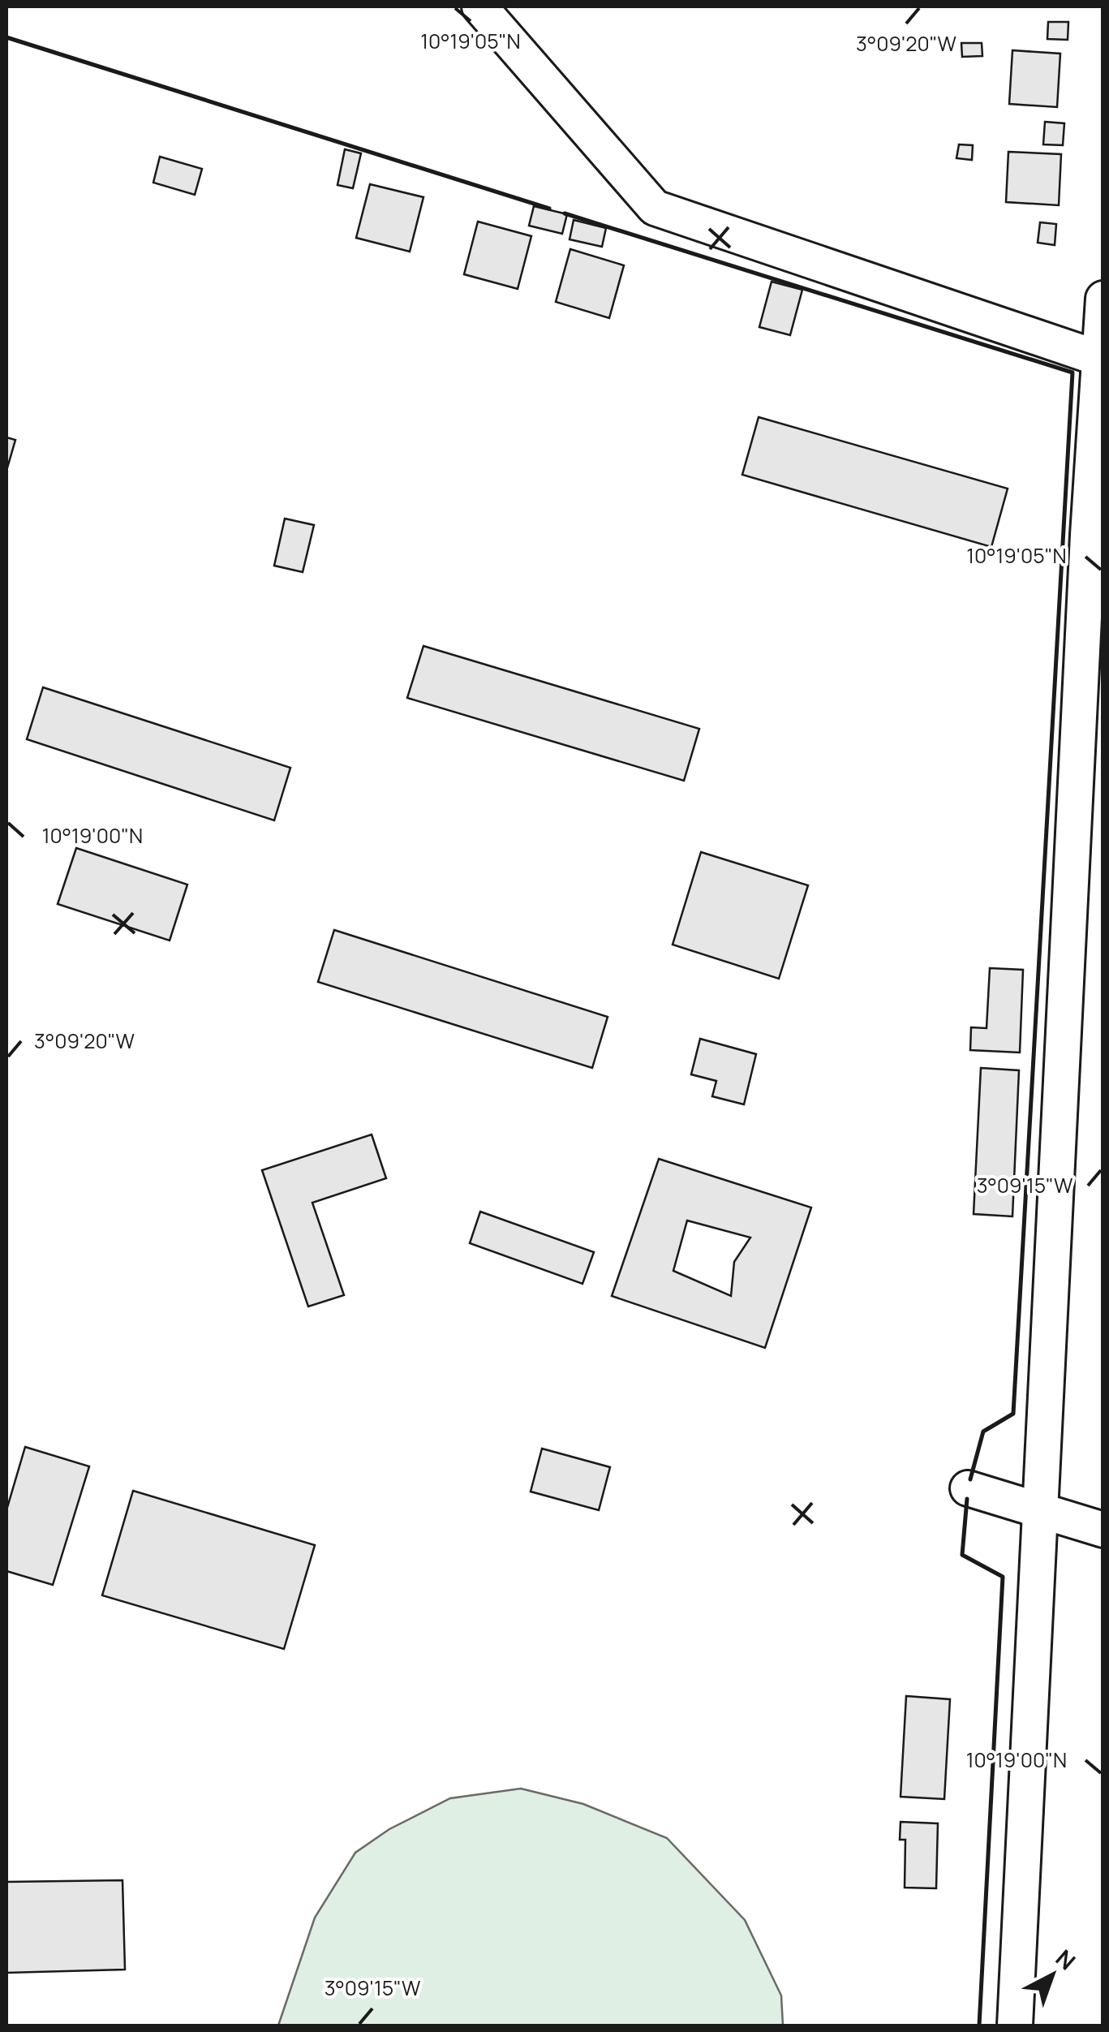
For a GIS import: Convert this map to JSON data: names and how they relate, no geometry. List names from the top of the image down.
{
  "north": "top right",
  "coordinates": [
    "10°19'05\"N",
    "3°09'20\"W",
    "10°19'00\"N",
    "3°09'15\"W"
  ]
}
